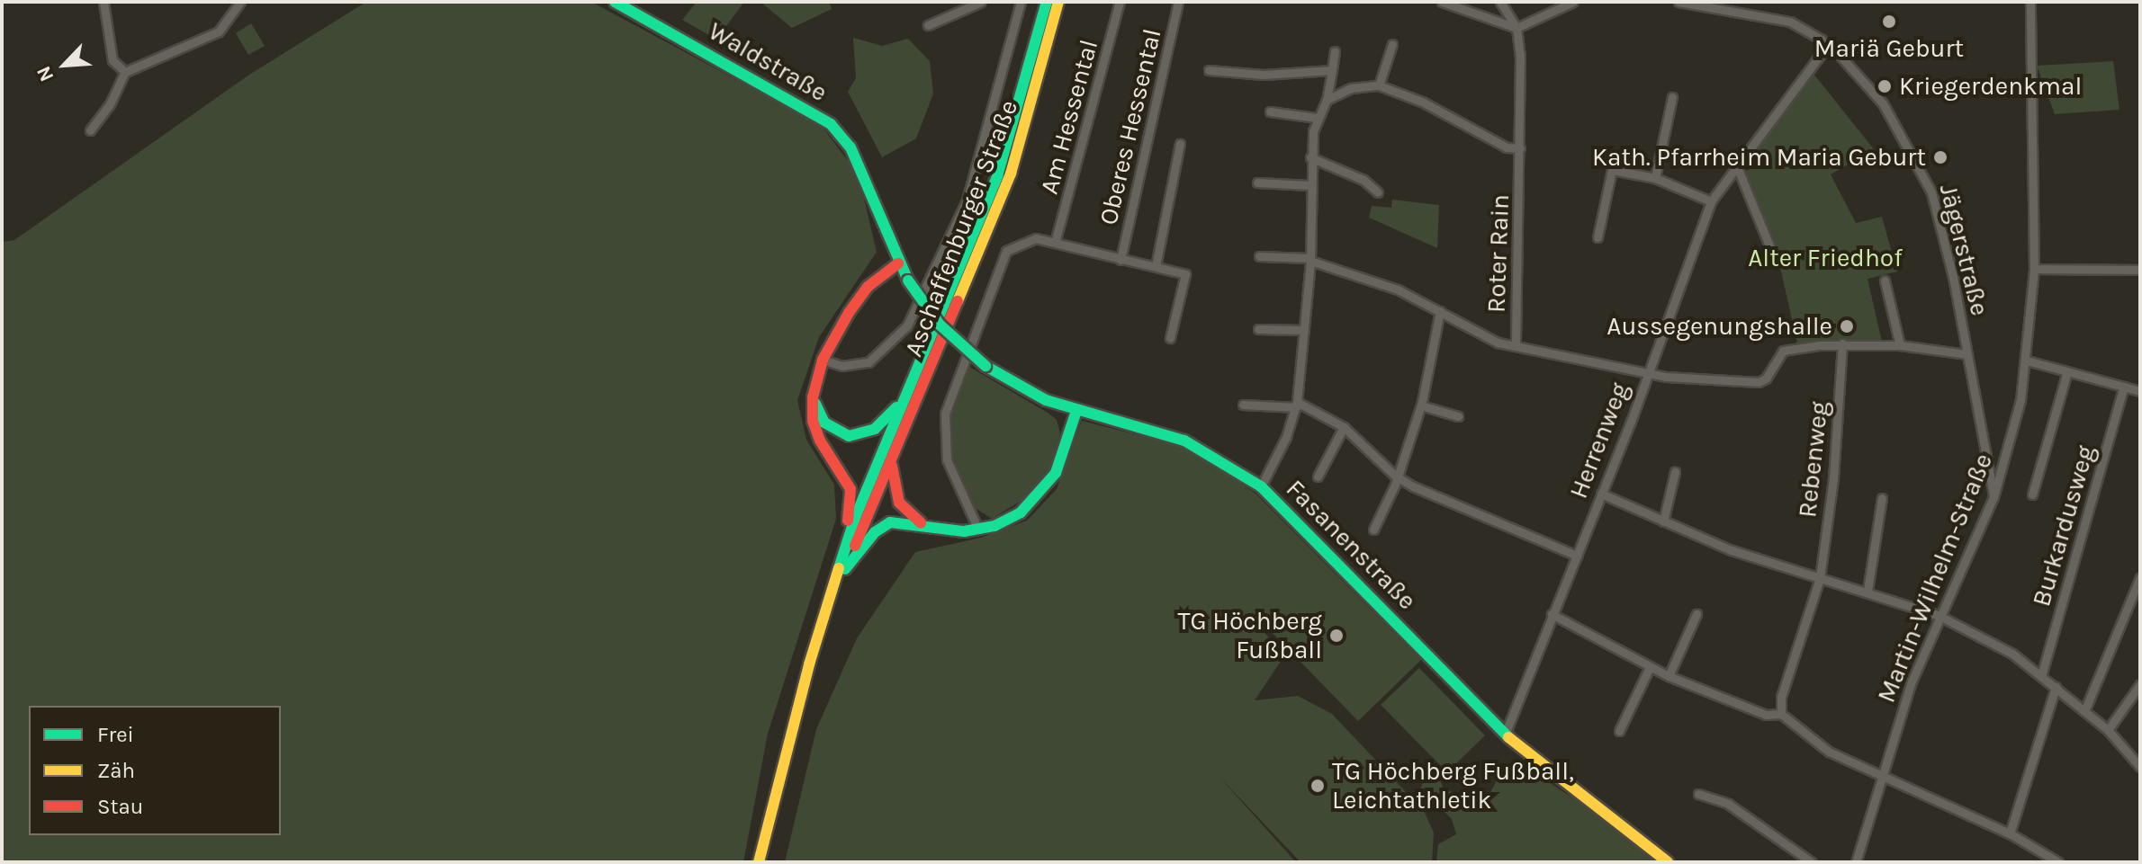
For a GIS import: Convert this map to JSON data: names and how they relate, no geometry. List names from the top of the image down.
{
  "streets": {
    "main road": ["Waldstraße", "Aschaffenburger Straße", "Fasanenstraße"],
    "street": [
      "Am Hessental",
      "Oberes Hessental",
      "Jägerstraße",
      "Roter Rain",
      "Herrenweg",
      "Rebenweg",
      "Burkardusweg",
      "Martin-Wilhelm-Straße"
    ]
  },
  "crossings": [
    ["Waldstraße", "Fasanenstraße"],
    ["Jägerstraße", "Herrenweg"],
    ["Jägerstraße", "Martin-Wilhelm-Straße"],
    ["Roter Rain", "Herrenweg"],
    ["Roter Rain", "Rebenweg"],
    ["Herrenweg", "Fasanenstraße"]
  ],
  "parks": ["Alter Friedhof"],
  "places": [
    "Mariä Geburt",
    "Kriegerdenkmal",
    "Kath. Pfarrheim Maria Geburt",
    "Aussegenungshalle",
    "TG Höchberg Fußball",
    "TG Höchberg Fußball, Leichtathletik"
  ],
  "legend": ["Frei", "Zäh", "Stau"],
  "north": "bottom left"
}
